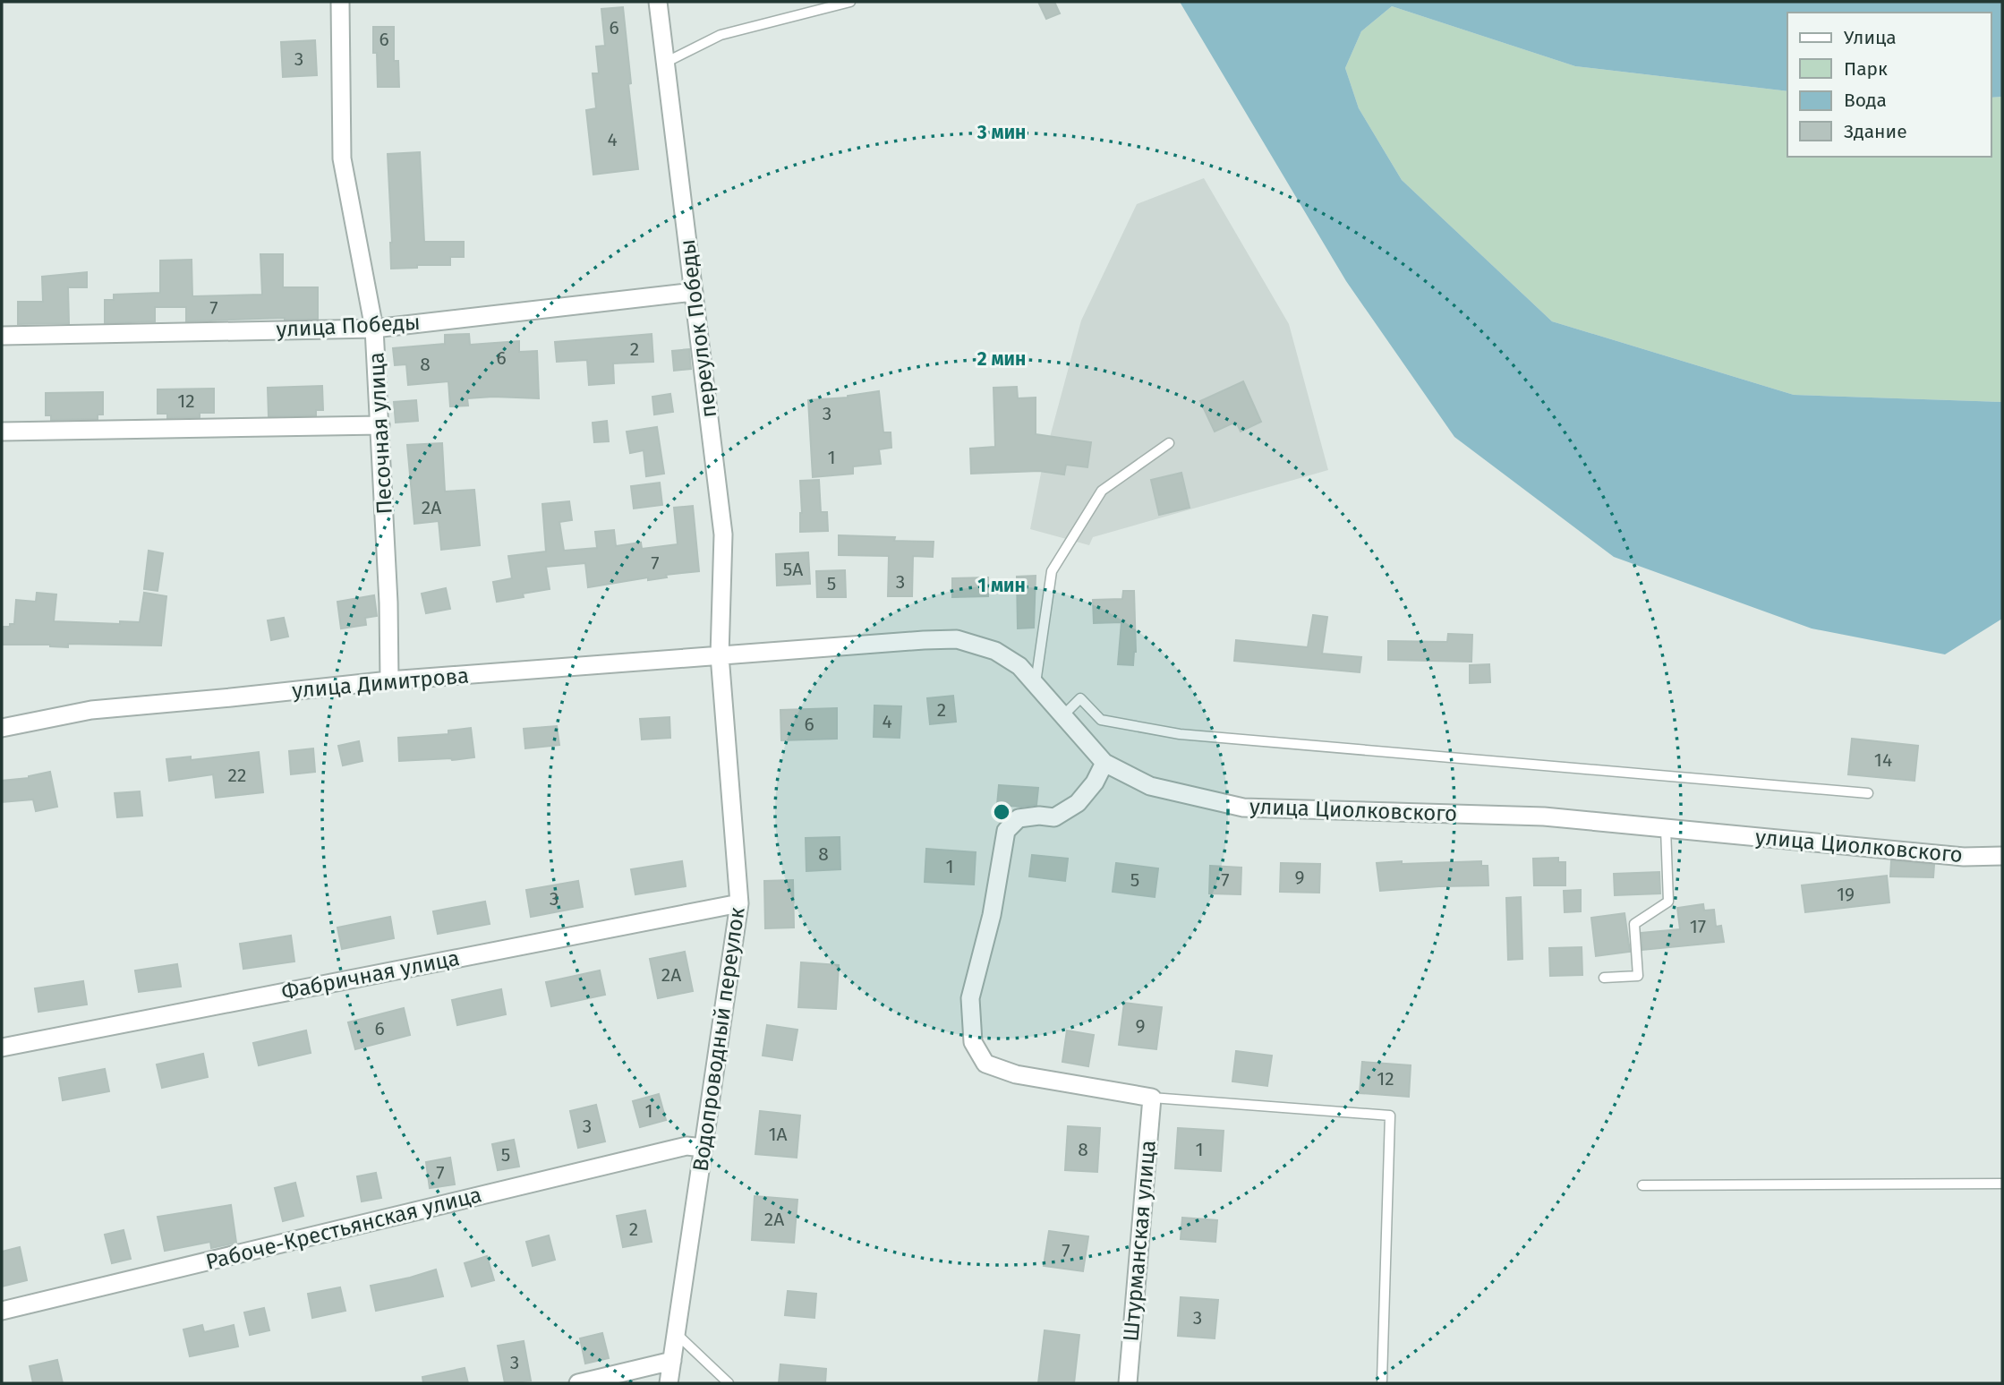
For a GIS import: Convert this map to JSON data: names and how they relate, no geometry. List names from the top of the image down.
{
  "streets": {
    "street": [
      "улица Победы",
      "переулок Победы",
      "Песочная улица",
      "улица Димитрова",
      "улица Циолковского",
      "Фабричная улица",
      "Водопроводный переулок",
      "Рабоче-Крестьянская улица",
      "Штурманская улица"
    ]
  },
  "crossings": [
    ["улица Победы", "переулок Победы"],
    ["улица Победы", "Песочная улица"],
    ["переулок Победы", "улица Димитрова"],
    ["переулок Победы", "Водопроводный переулок"],
    ["Песочная улица", "улица Димитрова"],
    ["улица Димитрова", "улица Циолковского"],
    ["улица Димитрова", "Водопроводный переулок"],
    ["Фабричная улица", "Водопроводный переулок"],
    ["Водопроводный переулок", "Рабоче-Крестьянская улица"]
  ],
  "house_numbers": [
    "6",
    "6",
    "3",
    "4",
    "7",
    "2",
    "6",
    "8",
    "12",
    "3",
    "1",
    "2А",
    "7",
    "5А",
    "3",
    "5",
    "2",
    "4",
    "6",
    "14",
    "22",
    "8",
    "1",
    "9",
    "5",
    "7",
    "19",
    "3",
    "17",
    "2А",
    "9",
    "6",
    "12",
    "1",
    "3",
    "1А",
    "8",
    "1",
    "5",
    "7",
    "2А",
    "2",
    "7",
    "3",
    "3"
  ],
  "legend": [
    "Улица",
    "Парк",
    "Вода",
    "Здание"
  ],
  "rings": ["3 мин", "2 мин", "1 мин"]
}
